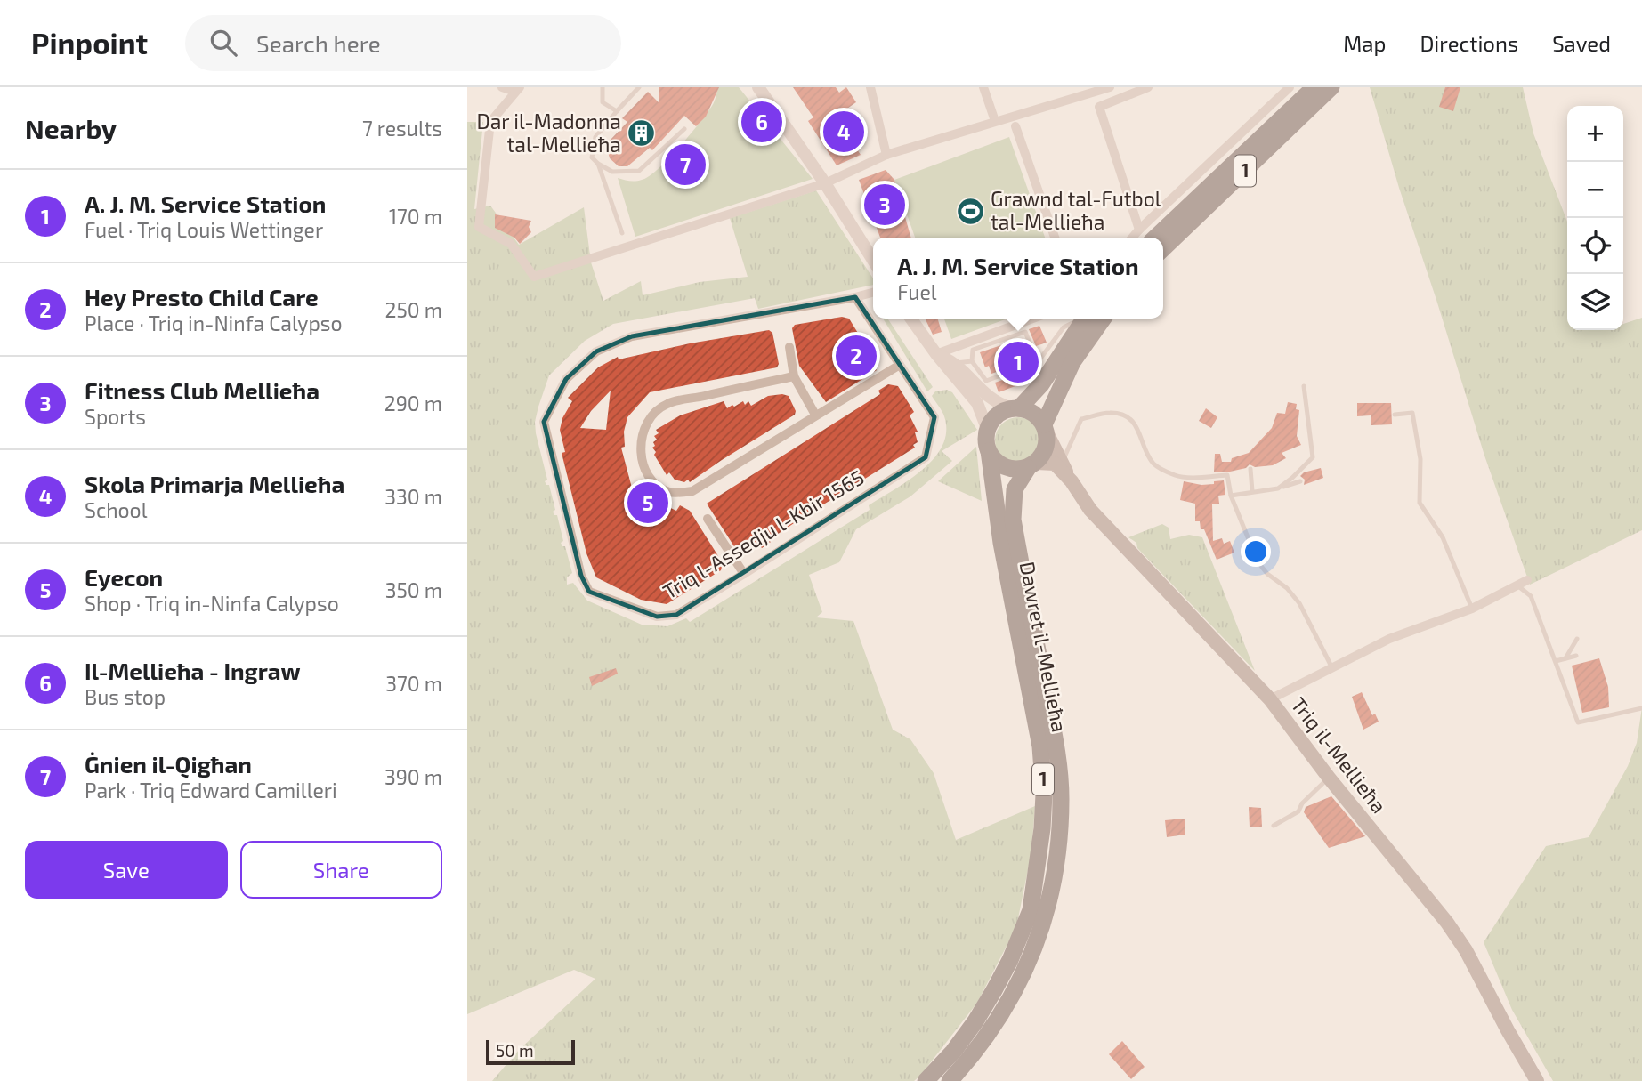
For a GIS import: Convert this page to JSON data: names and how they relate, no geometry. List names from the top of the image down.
{
  "streets": {
    "highway": ["1", "Dawret il-Mellieħa"],
    "main road": ["Triq il-Mellieħa"],
    "street": ["Triq l-Assedju l-Kbir 1565"]
  },
  "crossings": [
    ["Dawret il-Mellieħa", "Triq il-Mellieħa"]
  ],
  "places": {
    "building": ["Dar il-Madonna tal-Mellieħa"],
    "sports": ["Grawnd tal-Futbol tal-Mellieħa"]
  },
  "scale_bar": "50 m",
  "page": {
    "header": "Pinpoint",
    "search": "Search here",
    "nav": ["Map", "Directions", "Saved"],
    "heading": ["Nearby", "7 results"],
    "pins": [
      "6",
      "4",
      "7",
      "3",
      "2",
      "1",
      "5"
    ],
    "map_buttons": ["+", "−"],
    "list": [
      {
        "mark": "1",
        "name": "A. J. M. Service Station",
        "note": "Fuel · Triq Louis Wettinger",
        "value": "170 m"
      },
      {
        "mark": "2",
        "name": "Hey Presto Child Care",
        "note": "Place · Triq in-Ninfa Calypso",
        "value": "250 m"
      },
      {
        "mark": "3",
        "name": "Fitness Club Mellieħa",
        "note": "Sports",
        "value": "290 m"
      },
      {
        "mark": "4",
        "name": "Skola Primarja Mellieħa",
        "note": "School",
        "value": "330 m"
      },
      {
        "mark": "5",
        "name": "Eyecon",
        "note": "Shop · Triq in-Ninfa Calypso",
        "value": "350 m"
      },
      {
        "mark": "6",
        "name": "Il-Mellieħa - Ingraw",
        "note": "Bus stop",
        "value": "370 m"
      },
      {
        "mark": "7",
        "name": "Ġnien il-Qigħan",
        "note": "Park · Triq Edward Camilleri",
        "value": "390 m"
      }
    ],
    "popup": ["A. J. M. Service Station", "Fuel"],
    "buttons": ["Save", "Share"],
    "scale": "50 m"
  }
}
